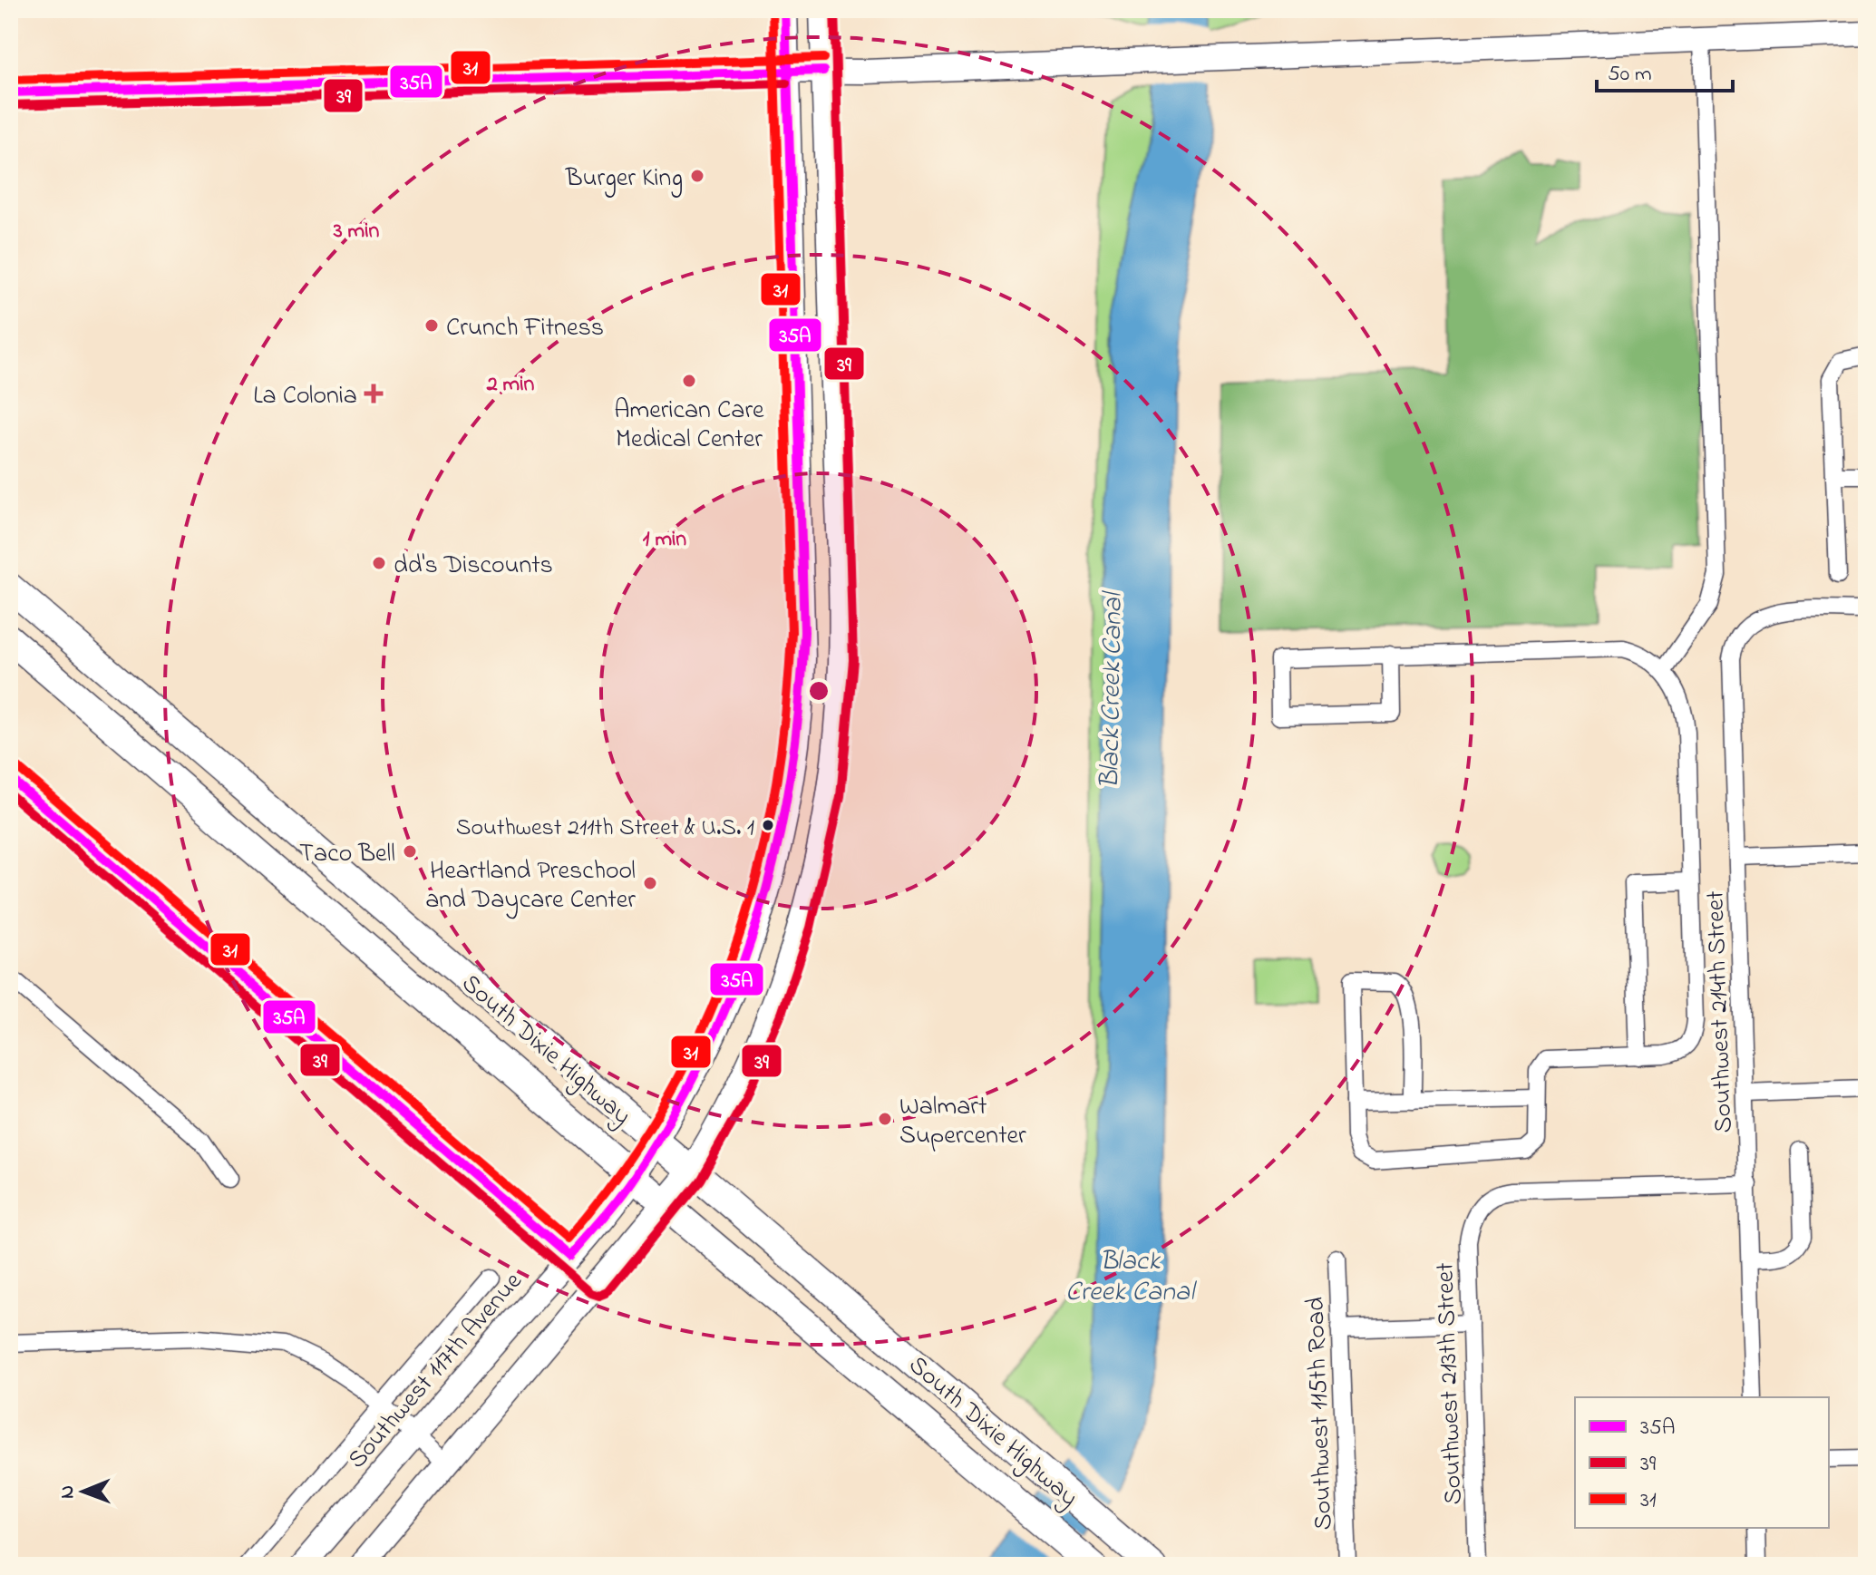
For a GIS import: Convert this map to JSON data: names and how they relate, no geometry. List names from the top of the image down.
{
  "streets": {
    "highway": ["South Dixie Highway"],
    "main road": ["Southwest 117th Avenue"],
    "street": ["Southwest 214th Street", "Southwest 213th Street", "Southwest 115th Road"]
  },
  "crossings": [
    ["Southwest 214th Street", "Southwest 213th Street"],
    ["South Dixie Highway", "Southwest 117th Avenue"]
  ],
  "water": ["Black Creek Canal"],
  "places": {
    "other": [
      "Burger King",
      "Crunch Fitness",
      "American Care Medical Center",
      "dd's Discounts",
      "Southwest 211th Street & U.S. 1",
      "Taco Bell",
      "Heartland Preschool and Daycare Center",
      "Walmart Supercenter"
    ],
    "health": ["La Colonia"]
  },
  "lines": ["transit line 35A", "transit line 39", "transit line 31"],
  "legend": ["35A", "39", "31"],
  "scale_bar": "50 m",
  "north": "left",
  "rings": ["3 min", "2 min", "1 min"]
}
